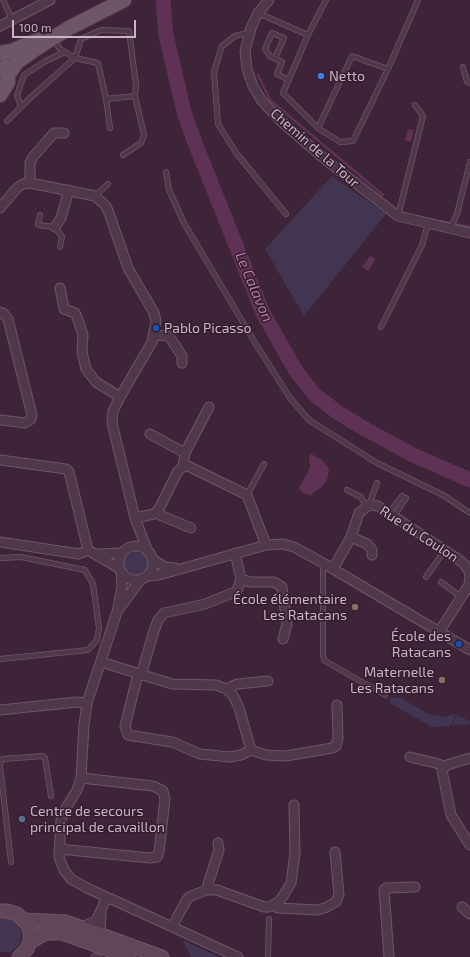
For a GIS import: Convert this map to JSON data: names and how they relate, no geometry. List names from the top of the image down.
{
  "streets": {
    "street": ["Chemin de la Tour", "Rue du Coulon"]
  },
  "water": ["Le Calavon"],
  "places": [
    "Netto",
    "Pablo Picasso",
    "École élémentaire Les Ratacans",
    "École des Ratacans",
    "Maternelle Les Ratacans",
    "Centre de secours principal de cavaillon"
  ],
  "scale_bar": "100 m"
}
